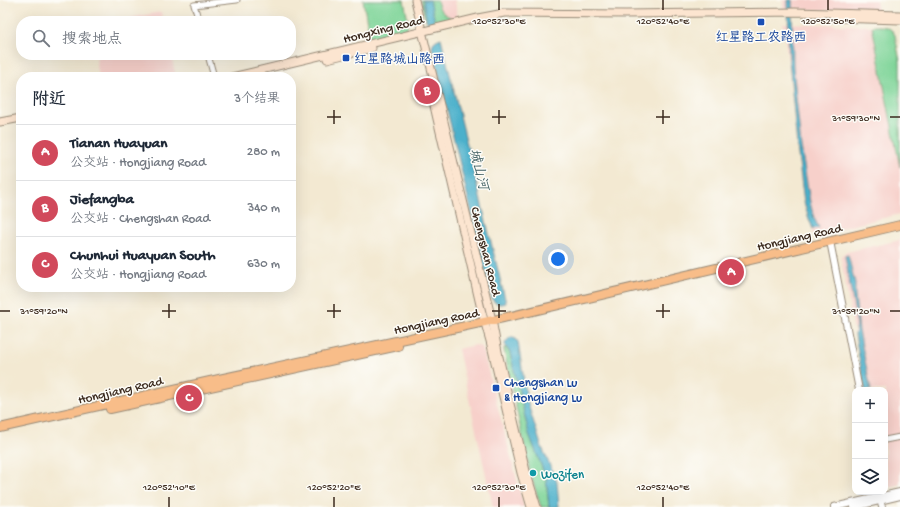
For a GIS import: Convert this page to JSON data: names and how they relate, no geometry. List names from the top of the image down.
{
  "streets": {
    "main road": ["Hongxing Road", "Hongjiang Road", "Chengshan Road"]
  },
  "crossings": [
    ["Hongxing Road", "Chengshan Road"],
    ["Hongjiang Road", "Chengshan Road"]
  ],
  "water": ["城山河"],
  "places": {
    "transit": ["红星路工农路西", "红星路城山路西", "Chengshan Lu & Hongjiang Lu"],
    "other": ["Wozifen"]
  },
  "page": {
    "search": "搜索地点",
    "heading": ["附近", "3个结果"],
    "pins": ["B", "A", "C"],
    "list": [
      {
        "mark": "A",
        "name": "Tianan Huayuan",
        "note": "公交站 · Hongjiang Road",
        "value": "280 m"
      },
      {
        "mark": "B",
        "name": "Jiefangba",
        "note": "公交站 · Chengshan Road",
        "value": "340 m"
      },
      {
        "mark": "C",
        "name": "Chunhui Huayuan South",
        "note": "公交站 · Hongjiang Road",
        "value": "630 m"
      }
    ],
    "map_buttons": ["+", "−"]
  },
  "coordinates": [
    "120°52'30\"E",
    "120°52'40\"E",
    "120°52'50\"E",
    "31°59'30\"N",
    "31°59'20\"N",
    "120°52'10\"E",
    "120°52'20\"E"
  ]
}
